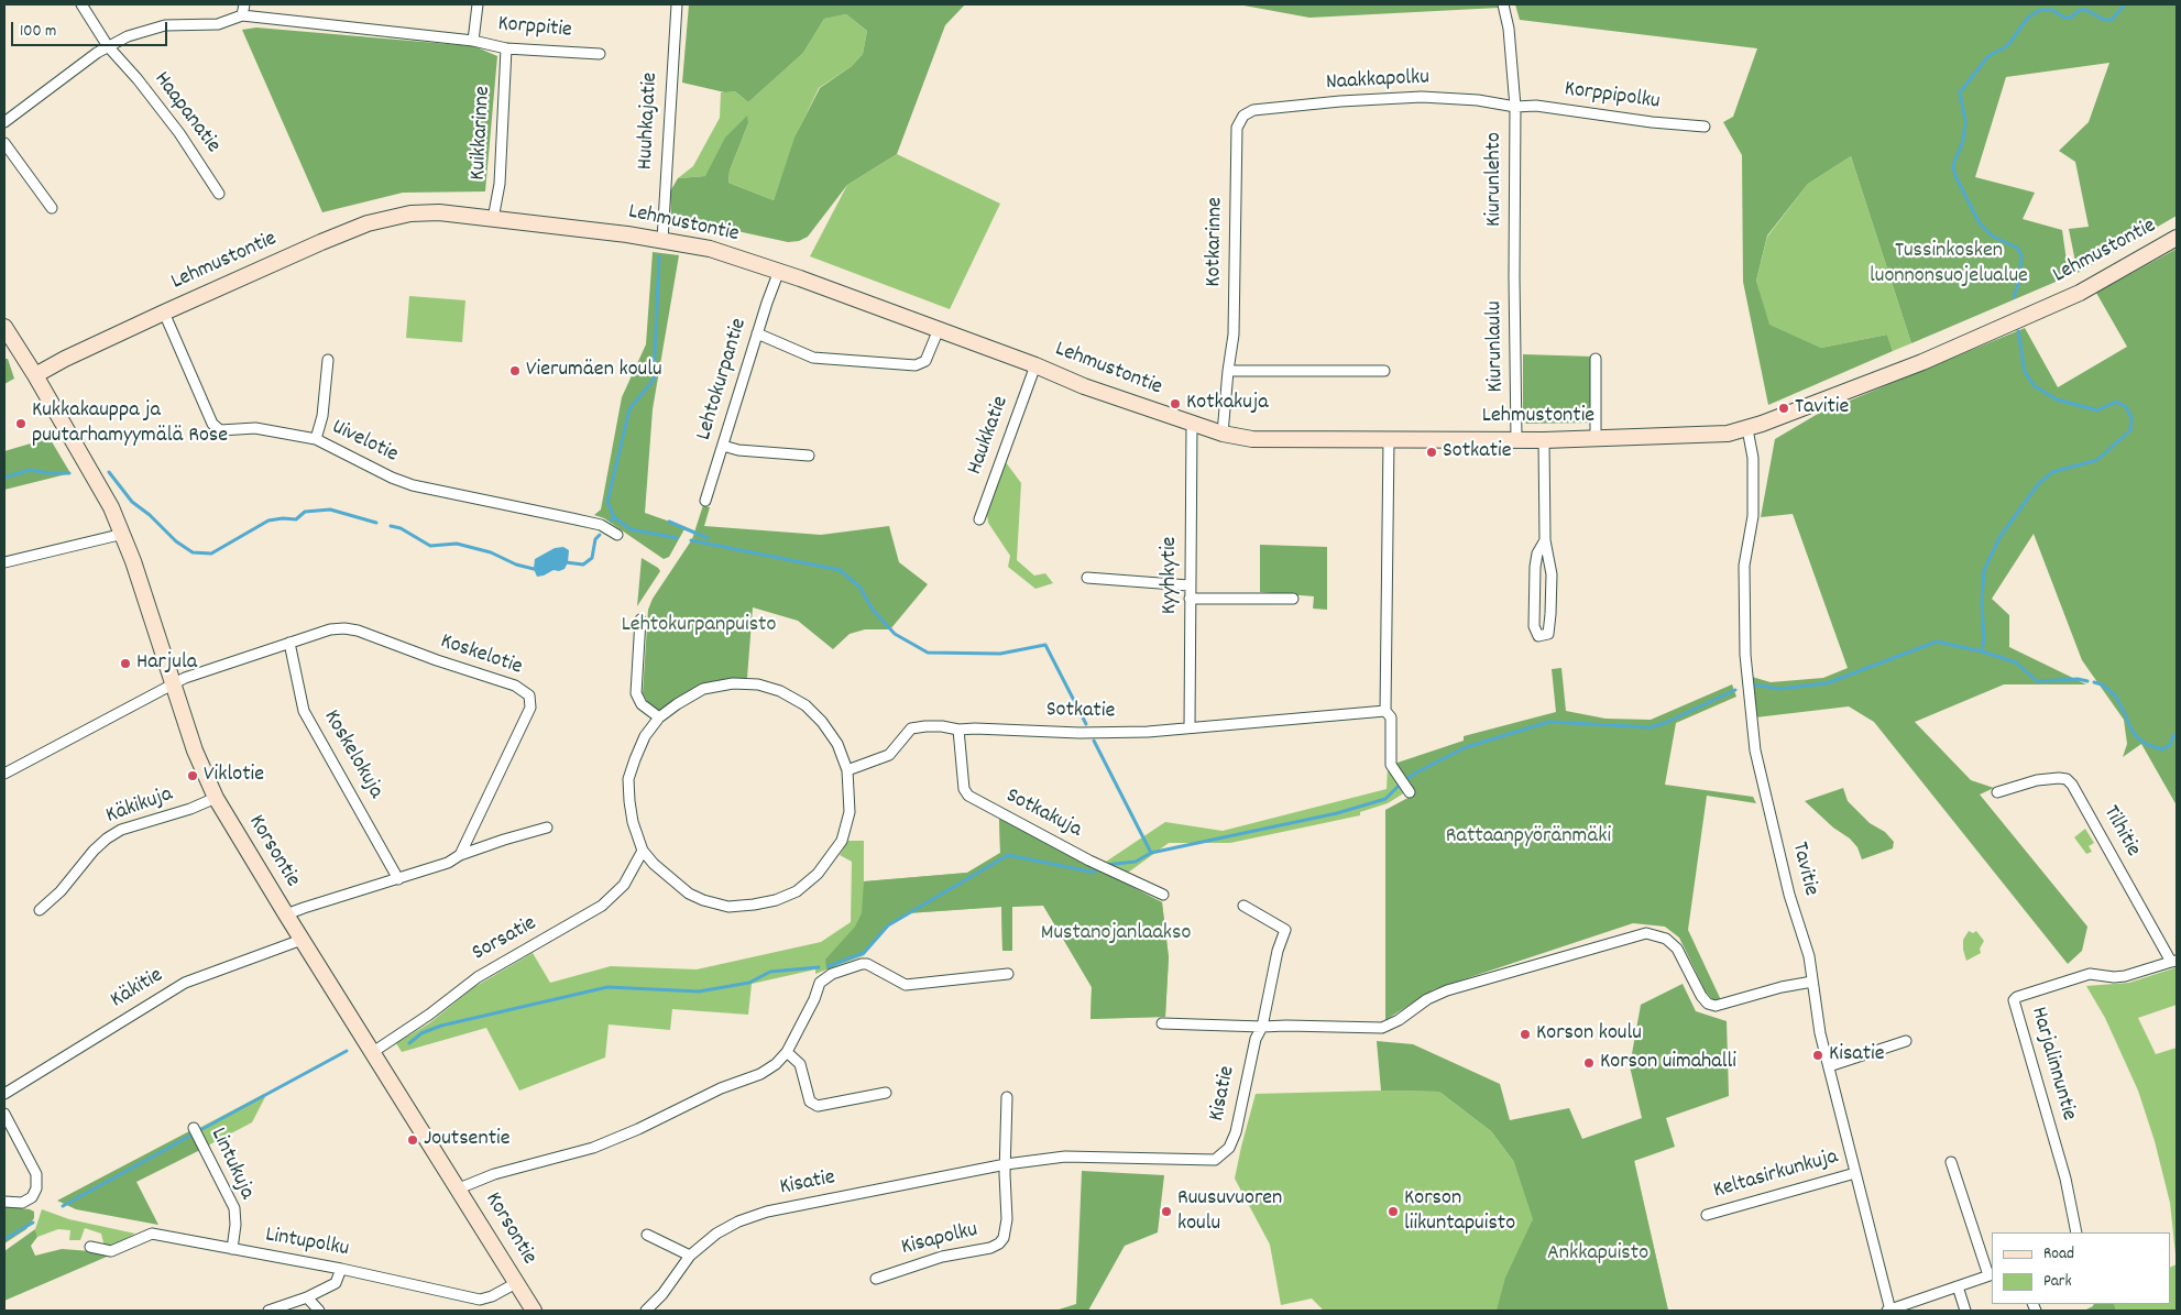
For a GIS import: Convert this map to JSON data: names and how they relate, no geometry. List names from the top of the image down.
{
  "streets": {
    "main road": ["Lehmustontie", "Korsontie"],
    "street": [
      "Korppitie",
      "Naakkapolku",
      "Korppipolku",
      "Haapanatie",
      "Huuhkajatie",
      "Kuikkarinne",
      "Kiurunlehto",
      "Kotkarinne",
      "Kiurunlaulu",
      "Lehtokurpantie",
      "Haukkatie",
      "Uivelotie",
      "Kyyhkytie",
      "Koskelotie",
      "Sotkatie",
      "Koskelokuja",
      "Käkikuja",
      "Sotkakuja",
      "Tilhitie",
      "Tavitie",
      "Sorsatie",
      "Käkitie",
      "Harjalinnuntie",
      "Kisatie",
      "Lintukuja",
      "Keltasirkunkuja",
      "Kisapolku",
      "Lintupolku"
    ]
  },
  "crossings": [
    ["Korppitie", "Haapanatie"],
    ["Korppitie", "Kuikkarinne"],
    ["Naakkapolku", "Korppipolku"],
    ["Naakkapolku", "Kiurunlehto"],
    ["Naakkapolku", "Kotkarinne"],
    ["Korppipolku", "Kiurunlehto"],
    ["Huuhkajatie", "Lehmustontie"],
    ["Kuikkarinne", "Lehmustontie"],
    ["Kiurunlehto", "Kiurunlaulu"],
    ["Lehmustontie", "Kiurunlaulu"],
    ["Lehmustontie", "Lehtokurpantie"],
    ["Lehmustontie", "Haukkatie"],
    ["Lehmustontie", "Uivelotie"],
    ["Lehmustontie", "Kyyhkytie"],
    ["Lehmustontie", "Korsontie"],
    ["Lehmustontie", "Tavitie"],
    ["Kyyhkytie", "Sotkatie"],
    ["Koskelotie", "Koskelokuja"],
    ["Koskelotie", "Korsontie"],
    ["Sotkatie", "Sotkakuja"],
    ["Käkikuja", "Korsontie"],
    ["Tilhitie", "Harjalinnuntie"],
    ["Korsontie", "Sorsatie"],
    ["Korsontie", "Käkitie"],
    ["Korsontie", "Lintupolku"],
    ["Tavitie", "Keltasirkunkuja"],
    ["Kisatie", "Kisapolku"],
    ["Lintukuja", "Lintupolku"]
  ],
  "parks": [
    "Tussinkosken luonnonsuojelualue",
    "Lehtokurpanpuisto",
    "Rattaanpyöränmäki",
    "Mustanojanlaakso",
    "Ankkapuisto"
  ],
  "places": [
    "Vierumäen koulu",
    "Kotkakuja",
    "Tavitie",
    "Kukkakauppa ja puutarhamyymälä Rose",
    "Sotkatie",
    "Harjula",
    "Viklotie",
    "Korson koulu",
    "Kisatie",
    "Korson uimahalli",
    "Joutsentie",
    "Ruusuvuoren koulu",
    "Korson liikuntapuisto"
  ],
  "legend": ["Road", "Park"],
  "scale_bar": "100 m"
}
